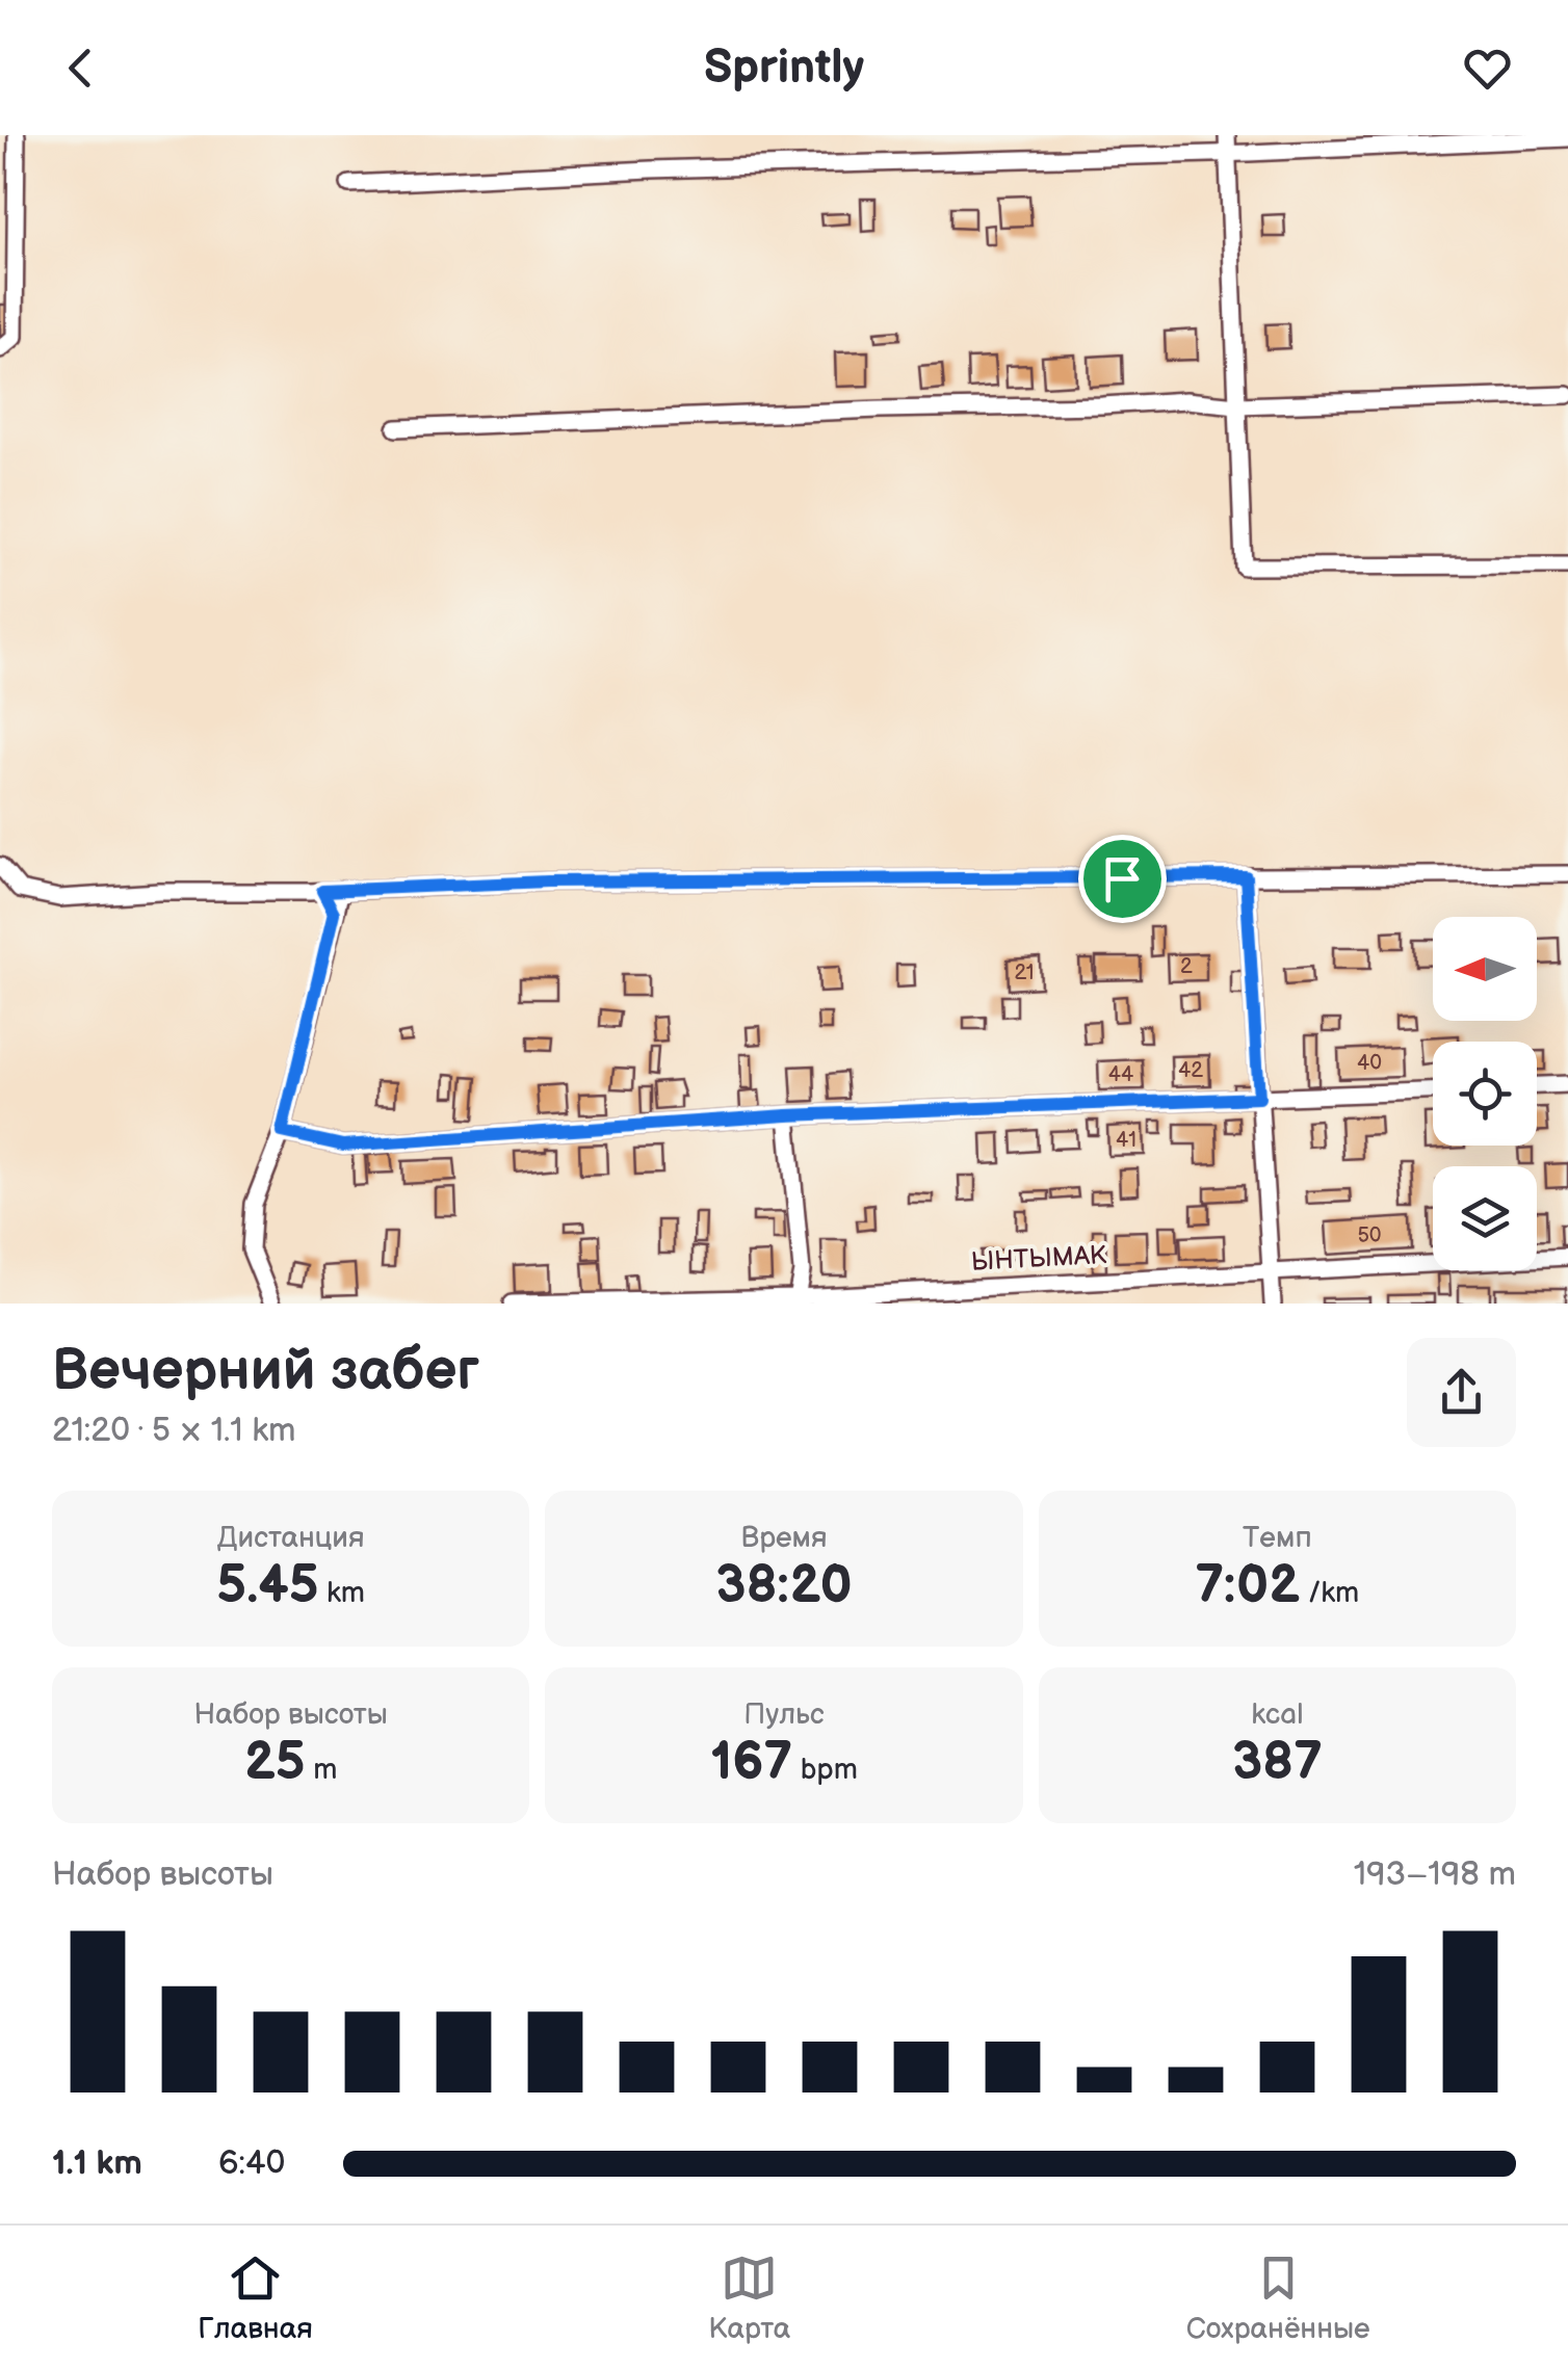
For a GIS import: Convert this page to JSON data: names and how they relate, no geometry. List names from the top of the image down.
{
  "streets": {
    "street": ["ЫНТЫМАК"]
  },
  "house_numbers": [
    "2",
    "21",
    "40",
    "42",
    "44",
    "41",
    "50"
  ],
  "north": "left",
  "page": {
    "header": "Sprintly",
    "heading": ["Вечерний забег", "21:20 · 5 × 1.1 km"],
    "stats": [
      ["Дистанция", "5.45 km"],
      ["Время", "38:20"],
      ["Темп", "7:02 /km"],
      ["Набор высоты", "25 m"],
      ["Пульс", "167 bpm"],
      ["kcal", "387"]
    ],
    "chart": ["Набор высоты", "193–198 m"],
    "list": [
      {
        "name": "1.1 km",
        "note": "6:40"
      }
    ],
    "tabs": ["Главная", "Карта", "Сохранённые"]
  }
}
